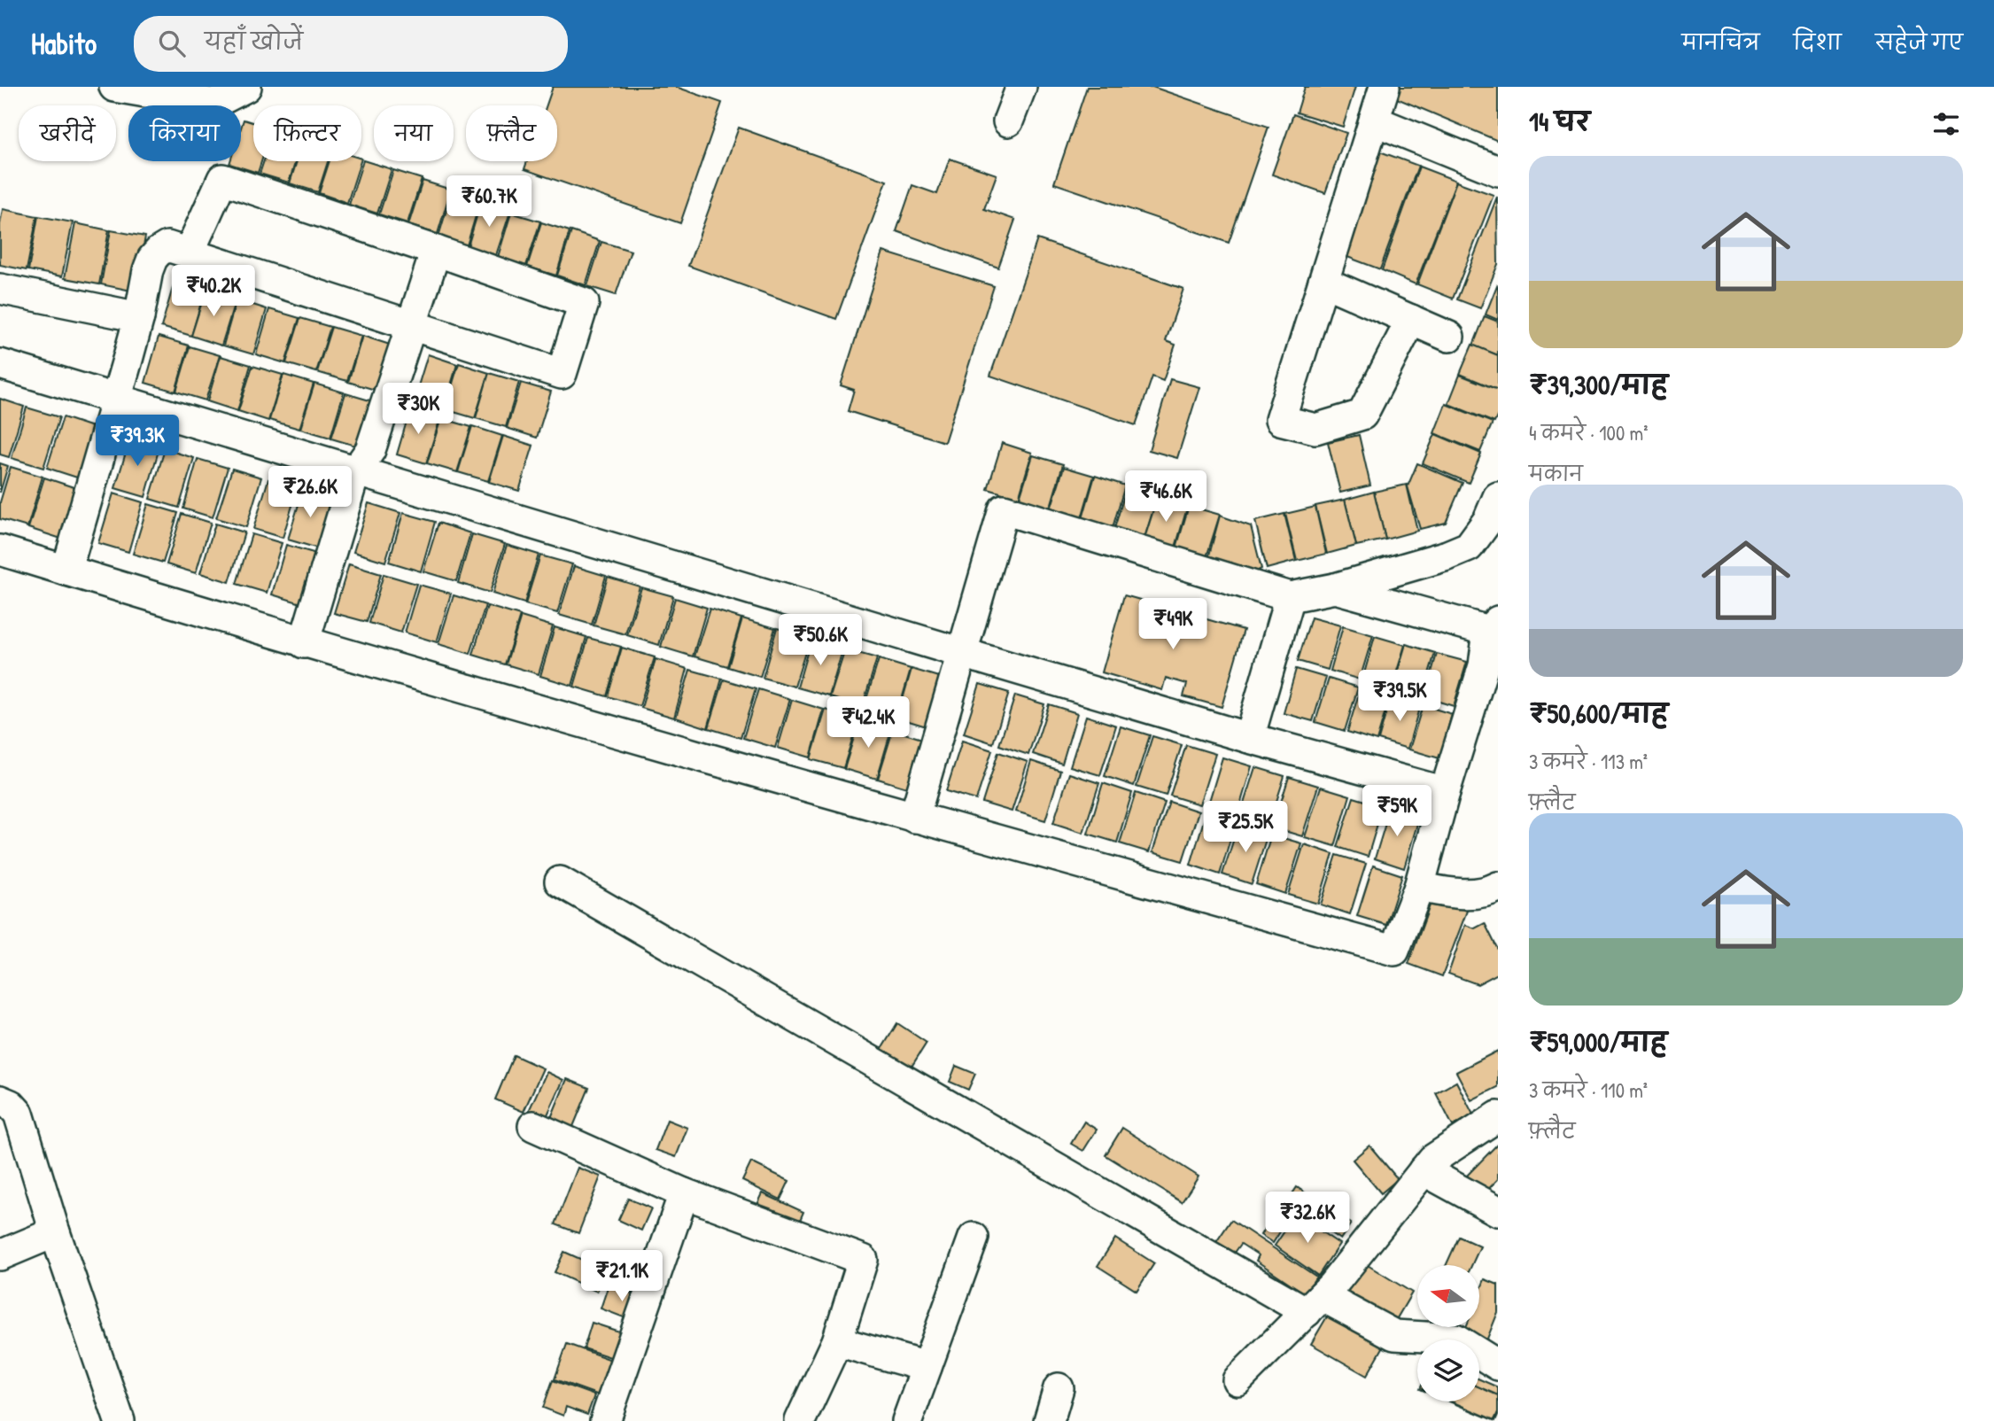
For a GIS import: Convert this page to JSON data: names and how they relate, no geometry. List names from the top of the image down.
{
  "north": "left",
  "page": {
    "header": "Habito",
    "search": "यहाँ खोजें",
    "nav": ["मानचित्र", "दिशा", "सहेजे गए"],
    "heading": "14 घर",
    "chip": [
      "खरीदें",
      "किराया",
      "फ़िल्टर",
      "नया",
      "फ़्लैट"
    ],
    "list": [
      {
        "name": "₹39,300/माह",
        "note": "4 कमरे · 100 m² · मकान"
      },
      {
        "name": "₹50,600/माह",
        "note": "3 कमरे · 113 m² · फ़्लैट"
      },
      {
        "name": "₹59,000/माह",
        "note": "3 कमरे · 110 m² · फ़्लैट"
      }
    ],
    "price": [
      "₹60.7K",
      "₹40.2K",
      "₹30K",
      "₹39.3K",
      "₹26.6K",
      "₹46.6K",
      "₹49K",
      "₹50.6K",
      "₹39.5K",
      "₹42.4K",
      "₹59K",
      "₹25.5K",
      "₹32.6K",
      "₹21.1K"
    ]
  }
}
